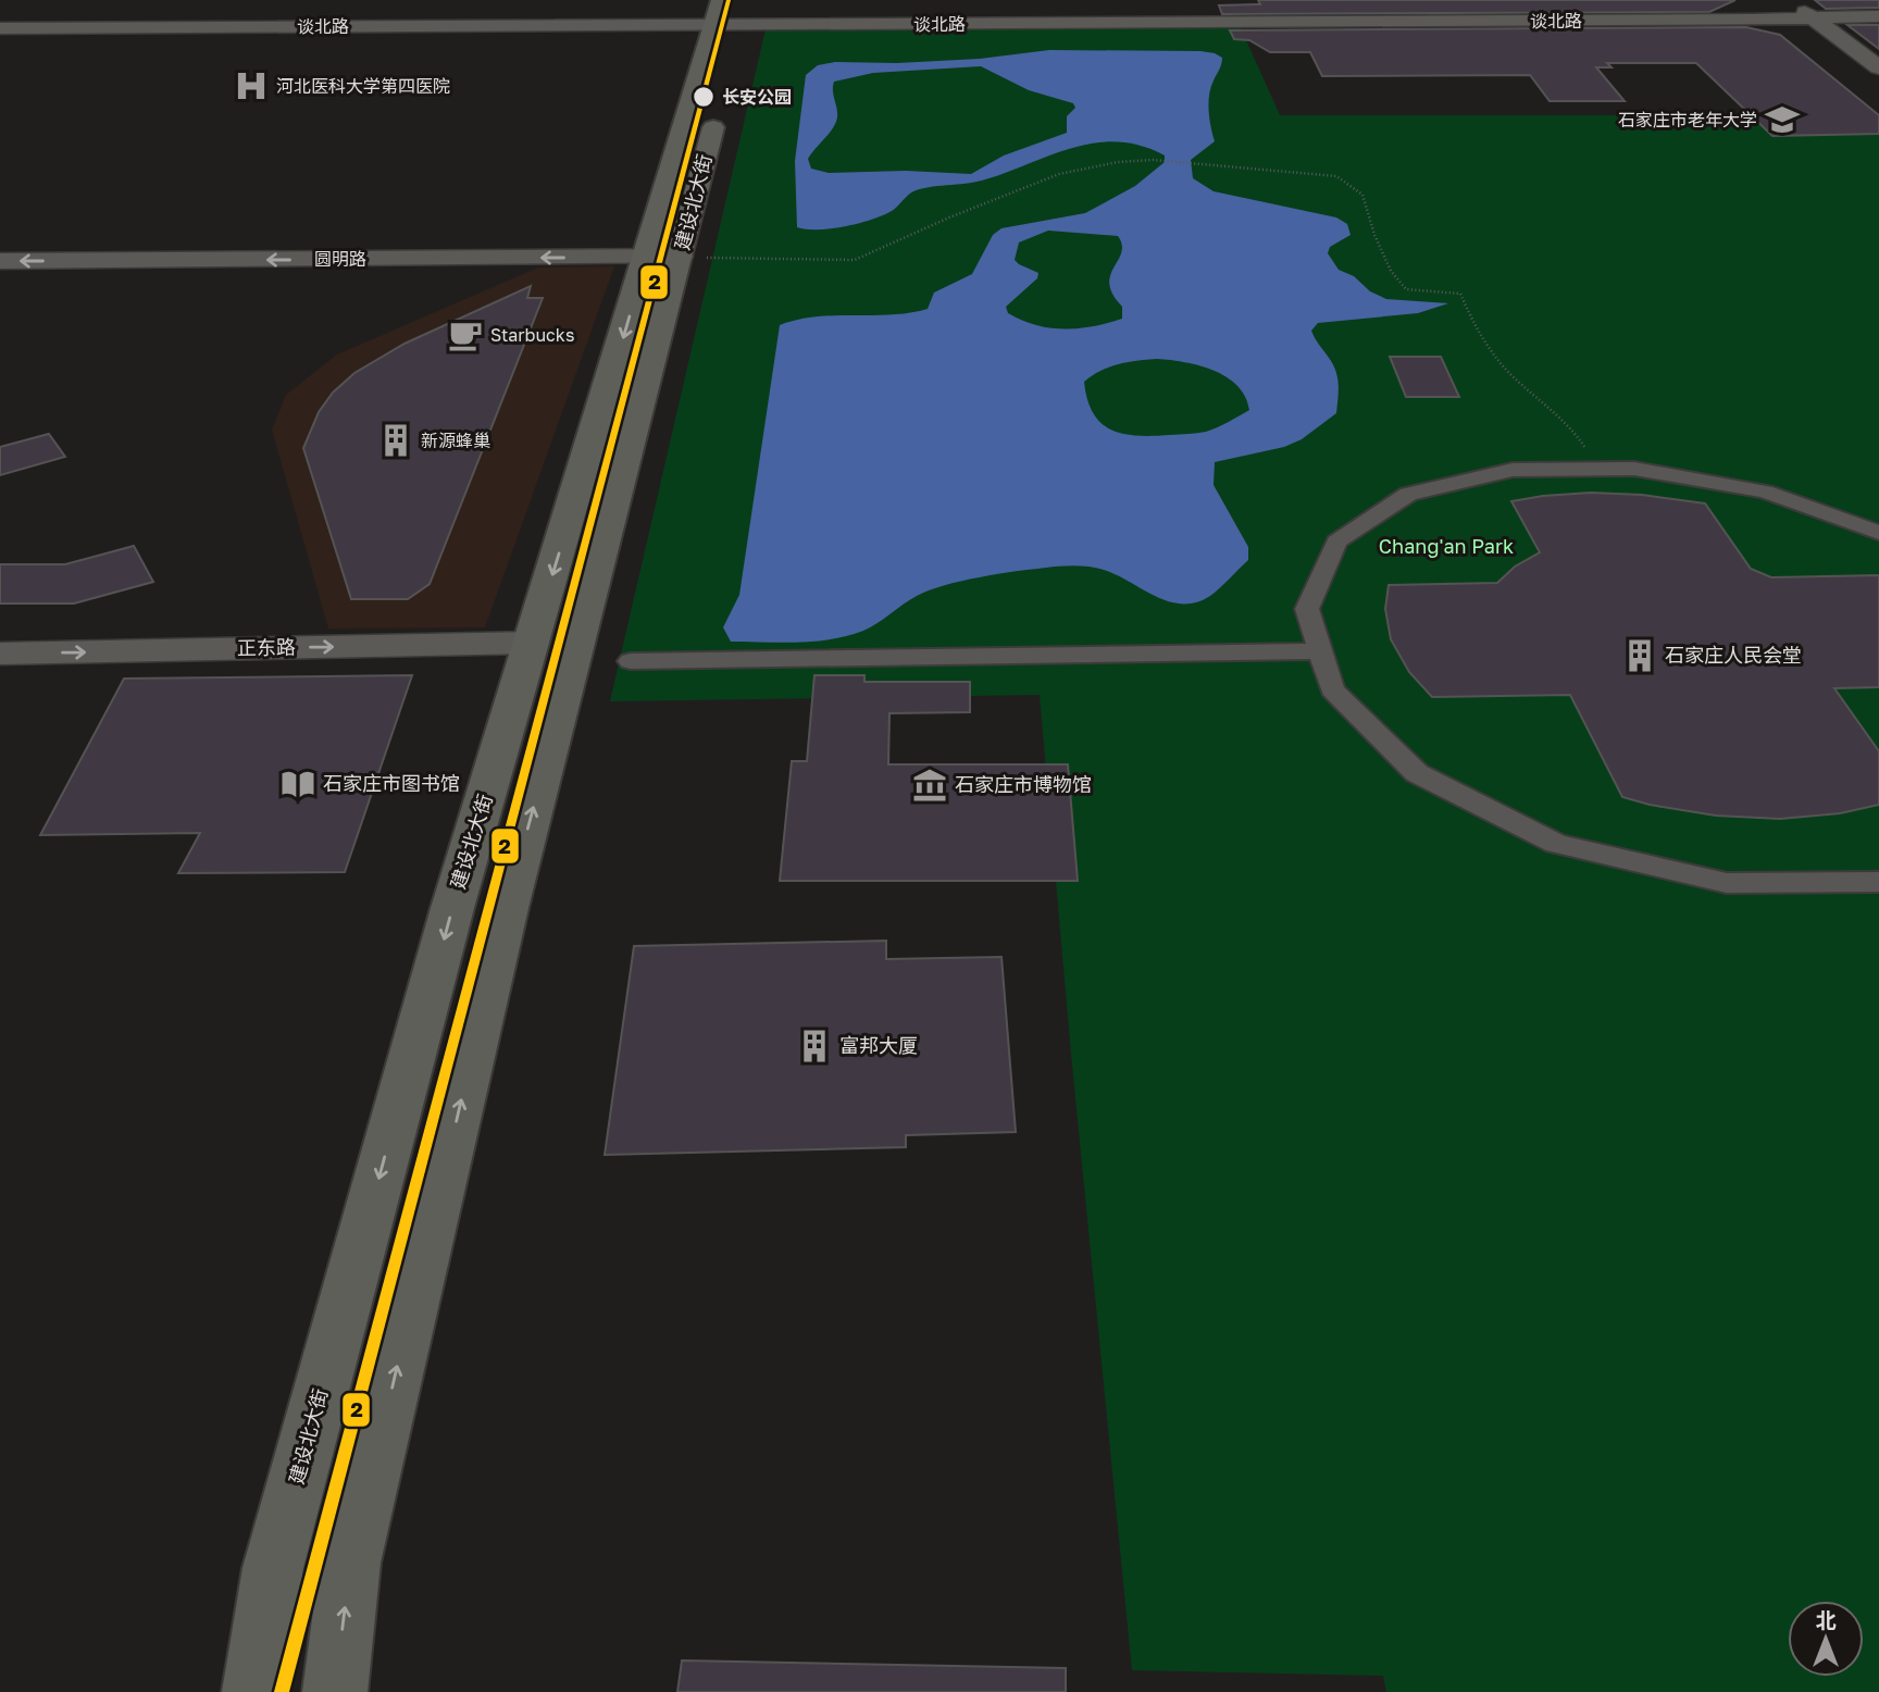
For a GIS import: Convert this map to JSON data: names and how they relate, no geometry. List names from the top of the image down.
{
  "streets": {
    "main road": ["建设北大街"],
    "street": ["谈北路", "圆明路", "正东路"]
  },
  "crossings": [
    ["谈北路", "建设北大街"],
    ["建设北大街", "圆明路"],
    ["建设北大街", "正东路"]
  ],
  "one_way": ["圆明路", "正东路"],
  "parks": ["Chang'an Park"],
  "places": {
    "hospital": ["河北医科大学第四医院"],
    "other": ["长安公园"],
    "school or university": ["石家庄市老年大学"],
    "cafe": ["Starbucks"],
    "building": ["新源蜂巢", "石家庄人民会堂", "富邦大厦"],
    "library": ["石家庄市图书馆"],
    "museum": ["石家庄市博物馆"]
  },
  "lines": ["transit line 2"],
  "north": "top"
}
